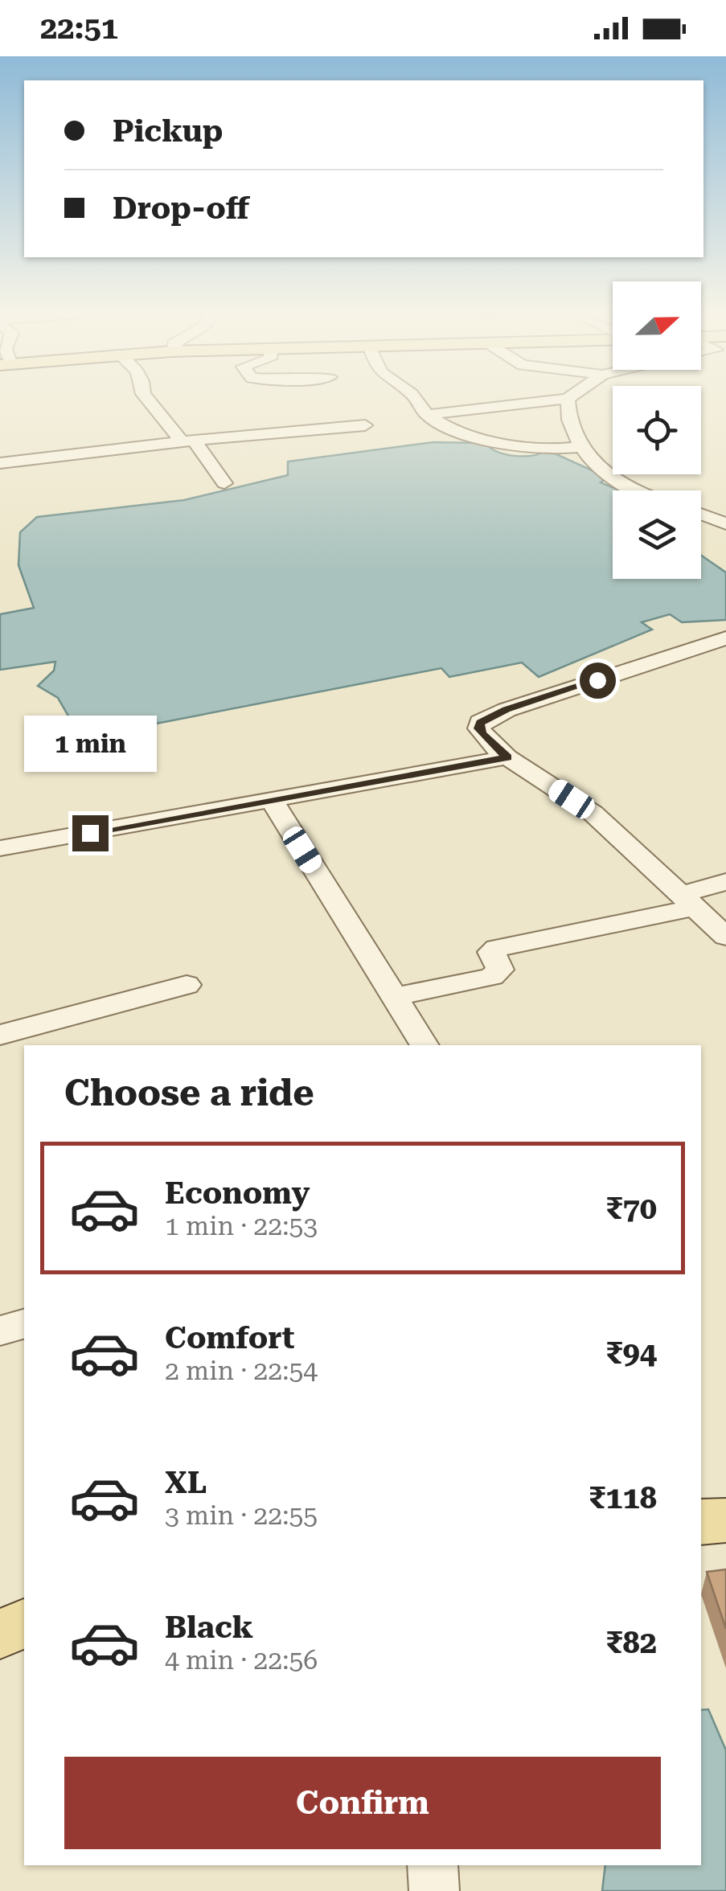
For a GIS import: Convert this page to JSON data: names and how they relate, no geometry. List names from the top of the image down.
{
  "north": "right",
  "page": {
    "status": "22:51",
    "banner": ["Pickup", "Drop-off"],
    "bubble": "1 min",
    "heading": "Choose a ride",
    "list": [
      {
        "name": "Economy",
        "note": "1 min · 22:53",
        "value": "₹70"
      },
      {
        "name": "Comfort",
        "note": "2 min · 22:54",
        "value": "₹94"
      },
      {
        "name": "XL",
        "note": "3 min · 22:55",
        "value": "₹118"
      },
      {
        "name": "Black",
        "note": "4 min · 22:56",
        "value": "₹82"
      }
    ],
    "buttons": "Confirm"
  }
}
